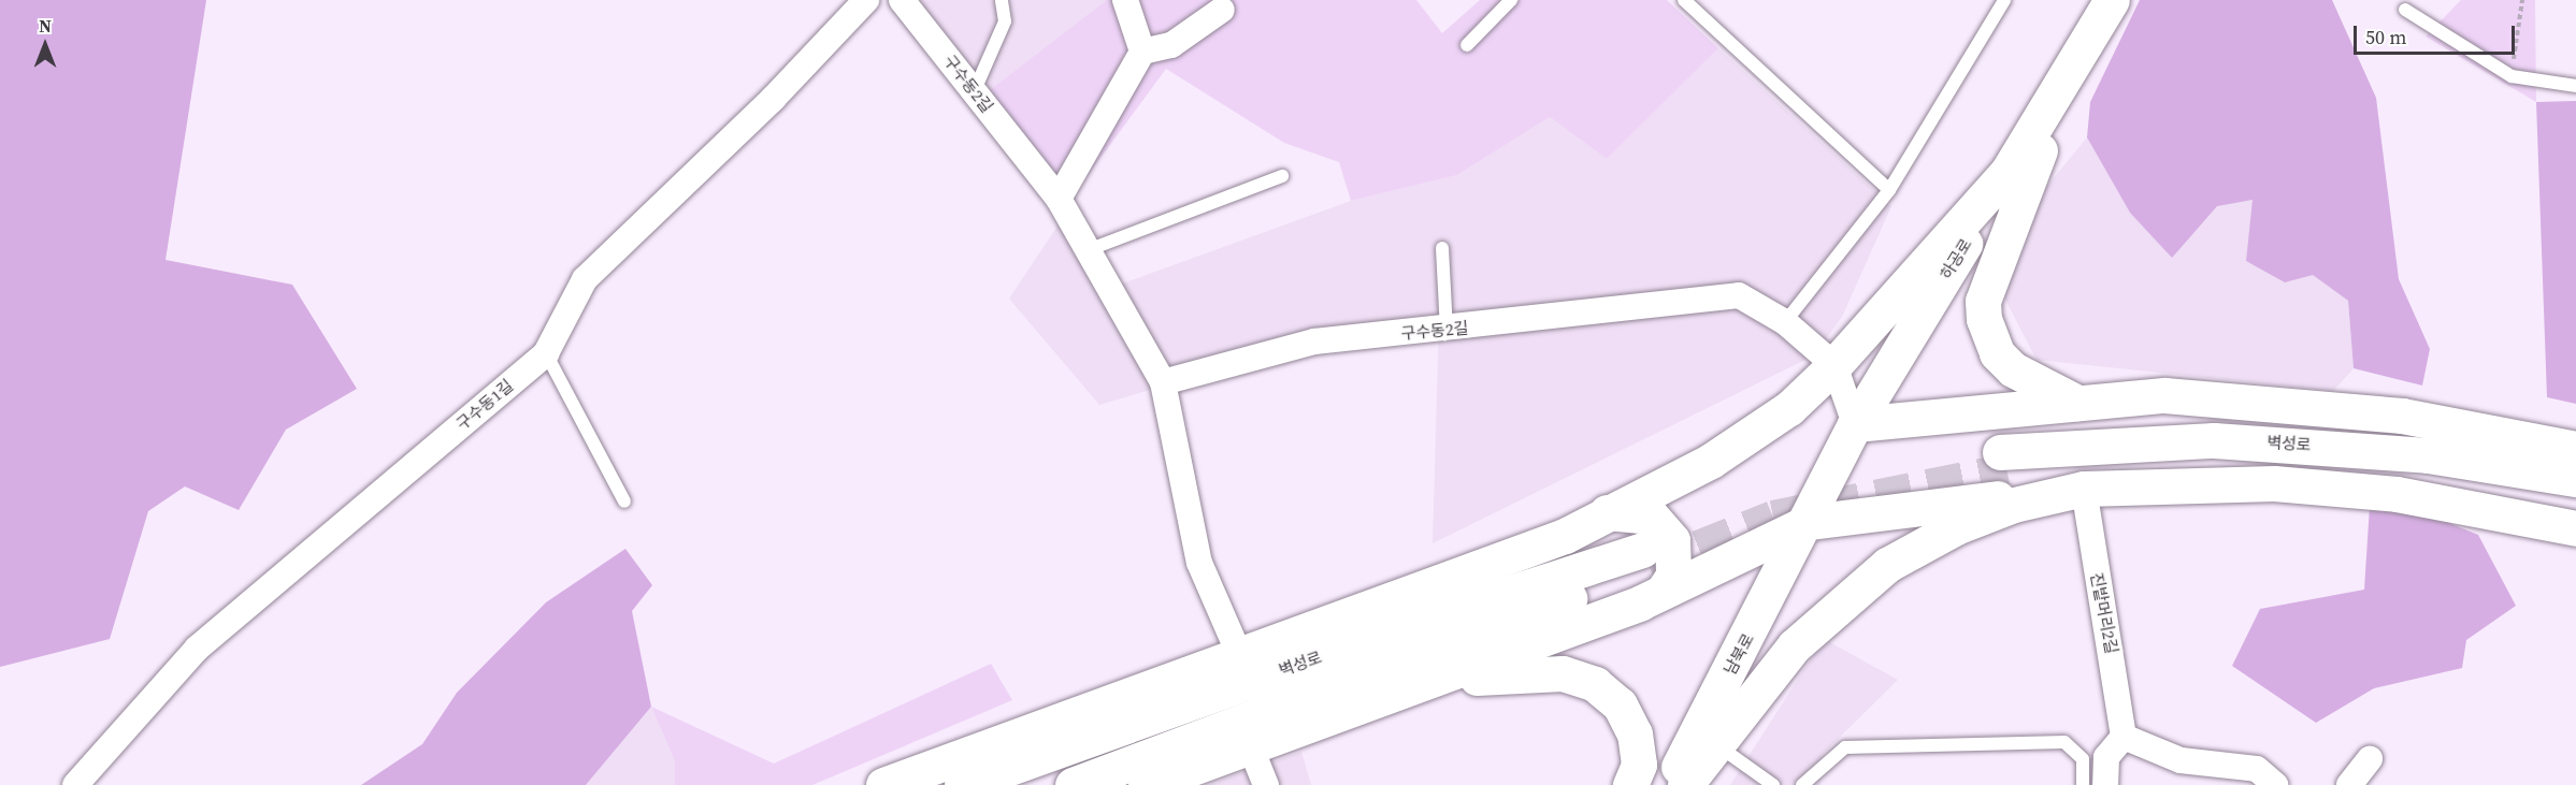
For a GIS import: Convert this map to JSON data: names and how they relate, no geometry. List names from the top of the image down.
{
  "streets": {
    "main road": ["하공로", "벽성로", "남북로"],
    "street": ["구수동2길", "구수동1길", "진밭머리2길"]
  },
  "crossings": [
    ["하공로", "남북로"]
  ],
  "scale_bar": "50 m",
  "north": "top"
}
